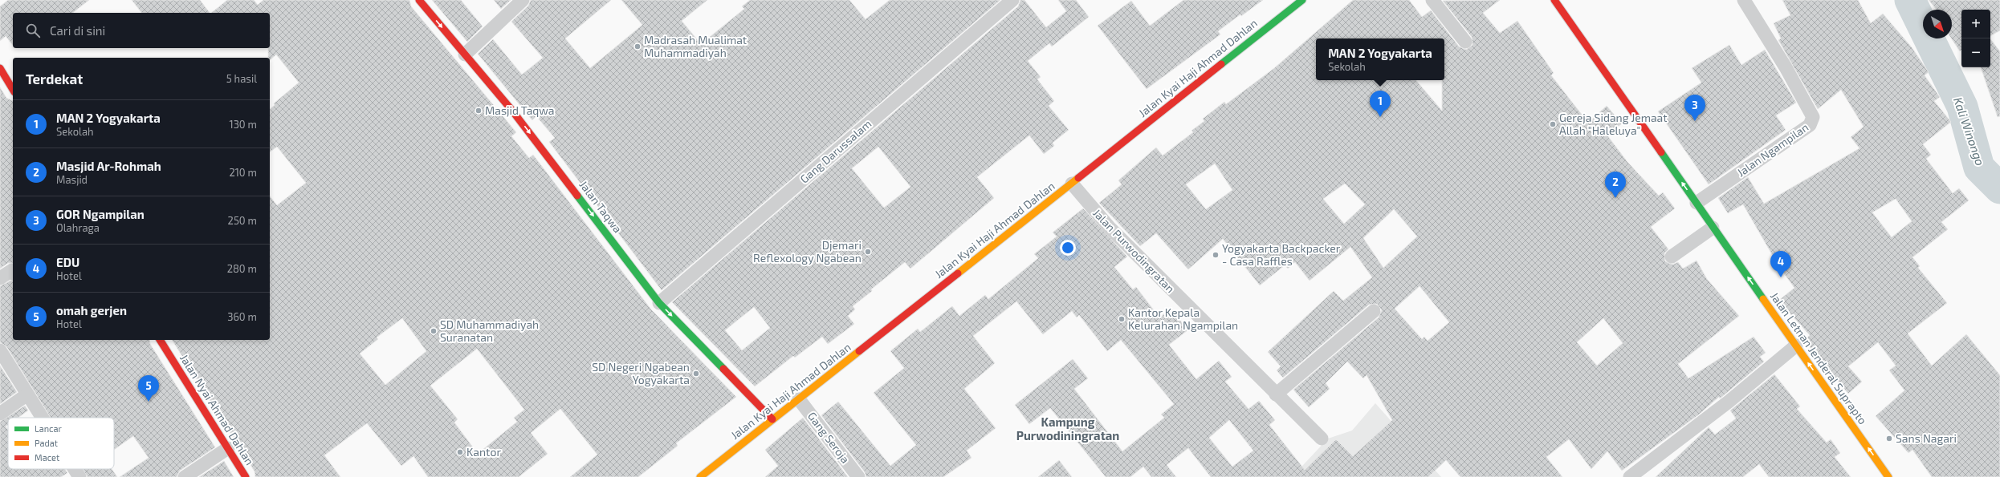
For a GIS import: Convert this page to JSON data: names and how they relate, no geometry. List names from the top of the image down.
{
  "streets": {
    "main road": [
      "Jalan Kyai Haji Ahmad Dahlan",
      "Jalan Taqwa",
      "Jalan Letnan Jenderal Suprapto",
      "Jalan Nyai Ahmad Dahlan"
    ],
    "street": [
      "Jalan Ngampilan",
      "Gang Darussalam",
      "Jalan Purwodingratan",
      "Gang Seroja"
    ]
  },
  "crossings": [
    ["Jalan Kyai Haji Ahmad Dahlan", "Jalan Taqwa"],
    ["Jalan Kyai Haji Ahmad Dahlan", "Jalan Purwodingratan"],
    ["Jalan Kyai Haji Ahmad Dahlan", "Gang Seroja"],
    ["Jalan Ngampilan", "Jalan Letnan Jenderal Suprapto"],
    ["Gang Darussalam", "Jalan Taqwa"]
  ],
  "one_way": ["Jalan Taqwa", "Jalan Letnan Jenderal Suprapto"],
  "districts": ["Kampung Purwodiningratan"],
  "water": ["Kali Winongo"],
  "places": [
    "Madrasah Mualimat Muhammadiyah",
    "Masjid Taqwa",
    "Gereja Sidang Jemaat Allah \"Haleluya\"",
    "Djemari Reflexology Ngabean",
    "Yogyakarta Backpacker - Casa Raffles",
    "Kantor Kepala Kelurahan Ngampilan",
    "SD Muhammadiyah Suranatan",
    "SD Negeri Ngabean Yogyakarta",
    "Sans Nagari",
    "Kantor"
  ],
  "legend": ["Lancar", "Padat", "Macet"],
  "north": "bottom right",
  "page": {
    "map_buttons": ["+", "−"],
    "search": "Cari di sini",
    "popup": ["MAN 2 Yogyakarta", "Sekolah"],
    "heading": ["Terdekat", "5 hasil"],
    "pins": [
      "1",
      "3",
      "2",
      "4",
      "5"
    ],
    "list": [
      {
        "mark": "1",
        "name": "MAN 2 Yogyakarta",
        "note": "Sekolah",
        "value": "130 m"
      },
      {
        "mark": "2",
        "name": "Masjid Ar-Rohmah",
        "note": "Masjid",
        "value": "210 m"
      },
      {
        "mark": "3",
        "name": "GOR Ngampilan",
        "note": "Olahraga",
        "value": "250 m"
      },
      {
        "mark": "4",
        "name": "EDU",
        "note": "Hotel",
        "value": "280 m"
      },
      {
        "mark": "5",
        "name": "omah gerjen",
        "note": "Hotel",
        "value": "360 m"
      }
    ]
  }
}
